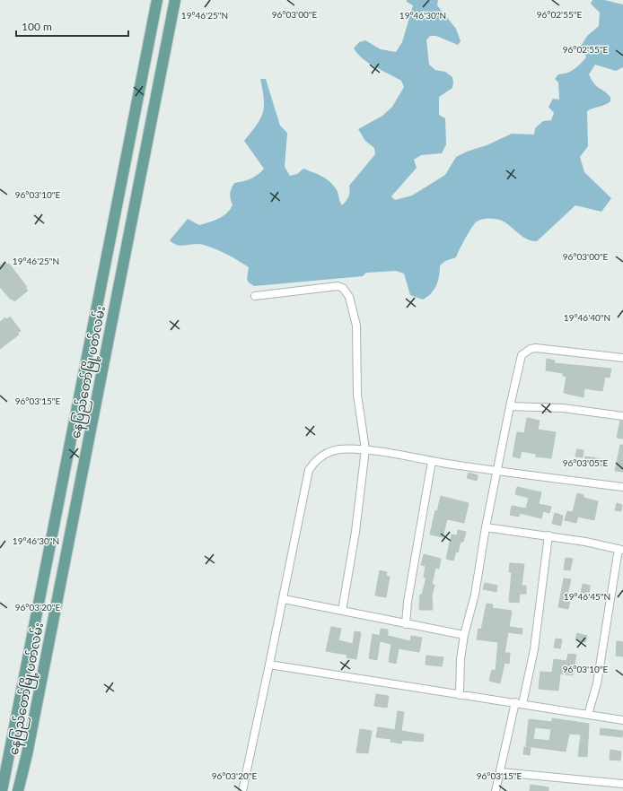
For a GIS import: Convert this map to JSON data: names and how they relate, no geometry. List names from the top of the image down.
{
  "streets": {
    "main road": ["နေပြည်တော်မြို့ပတ်လမ်း"]
  },
  "scale_bar": "100 m",
  "coordinates": [
    "96°02'55\"E",
    "96°03'00\"E",
    "19°46'30\"N",
    "19°46'25\"N",
    "96°03'10\"E",
    "19°46'40\"N",
    "96°03'15\"E",
    "96°03'05\"E",
    "19°46'45\"N",
    "96°03'20\"E"
  ]
}
